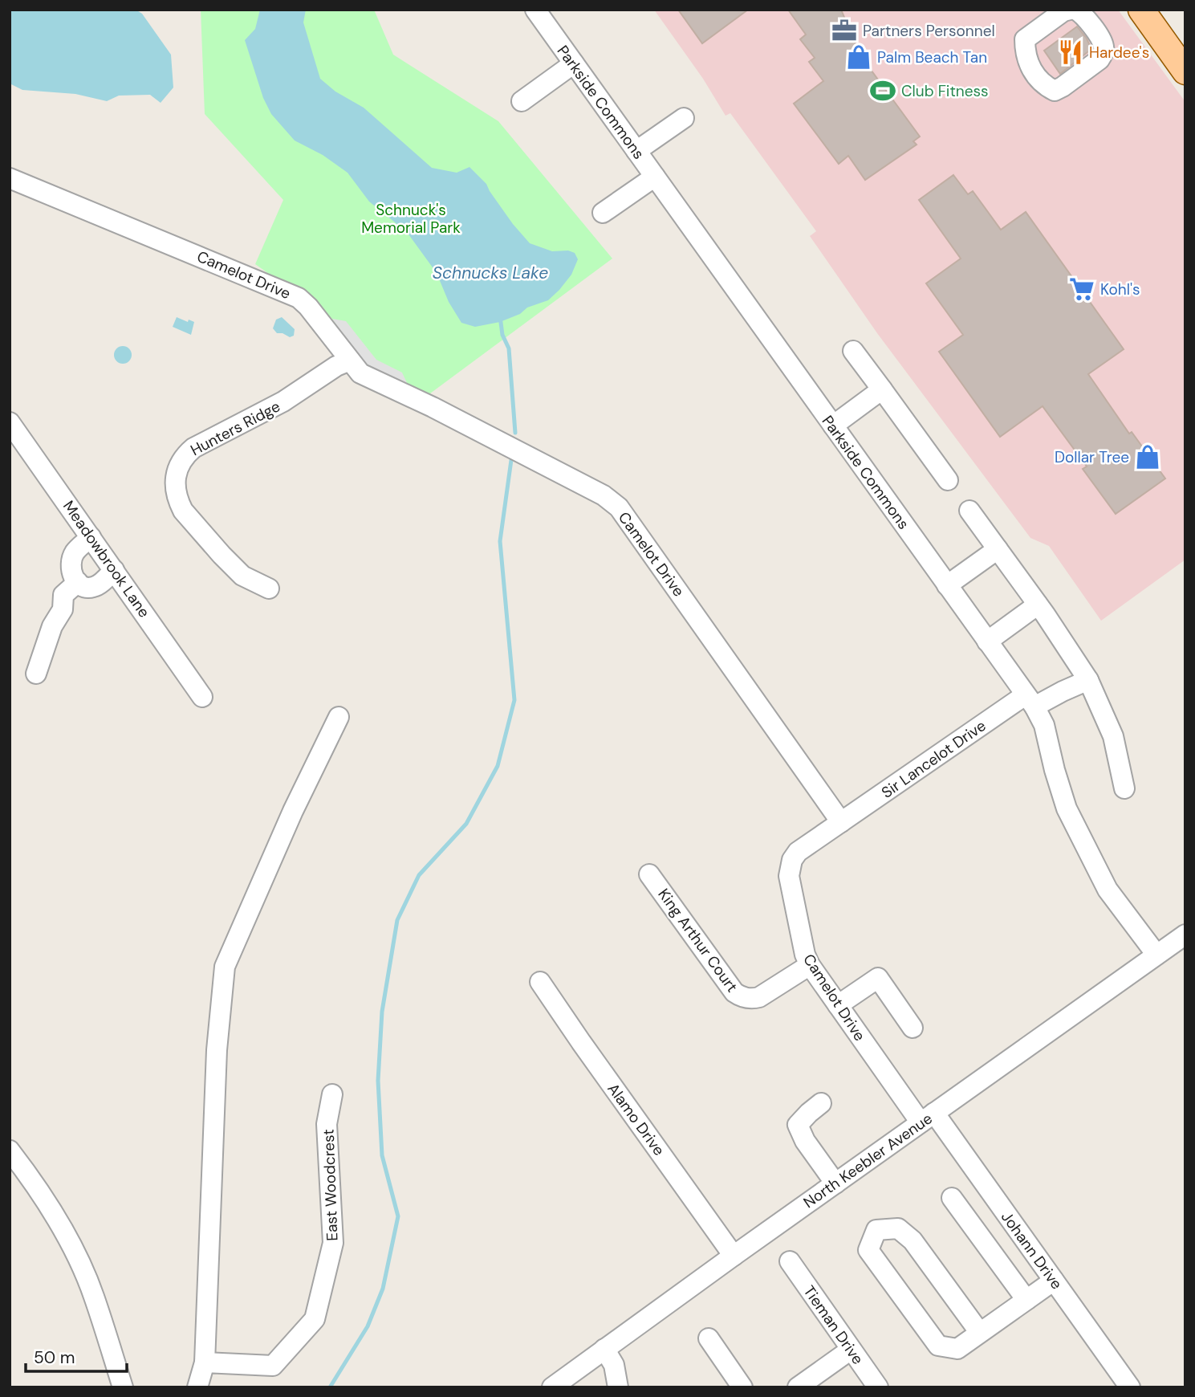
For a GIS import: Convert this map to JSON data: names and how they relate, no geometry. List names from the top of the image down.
{
  "streets": {
    "street": [
      "Parkside Commons",
      "Camelot Drive",
      "Hunters Ridge",
      "Meadowbrook Lane",
      "Sir Lancelot Drive",
      "King Arthur Court",
      "Alamo Drive",
      "North Keebler Avenue",
      "East Woodcrest",
      "Johann Drive",
      "Tieman Drive"
    ]
  },
  "crossings": [
    ["Parkside Commons", "Sir Lancelot Drive"],
    ["Parkside Commons", "North Keebler Avenue"],
    ["Camelot Drive", "Hunters Ridge"],
    ["Camelot Drive", "Sir Lancelot Drive"],
    ["Camelot Drive", "King Arthur Court"],
    ["Camelot Drive", "North Keebler Avenue"],
    ["Camelot Drive", "Johann Drive"],
    ["Alamo Drive", "North Keebler Avenue"],
    ["North Keebler Avenue", "Johann Drive"]
  ],
  "water": ["Schnucks Lake"],
  "parks": ["Schnuck's Memorial Park"],
  "places": {
    "office": ["Partners Personnel"],
    "restaurant": ["Hardee's"],
    "shop": ["Palm Beach Tan", "Dollar Tree"],
    "sports": ["Club Fitness"],
    "supermarket": ["Kohl's"]
  },
  "scale_bar": "50 m"
}
